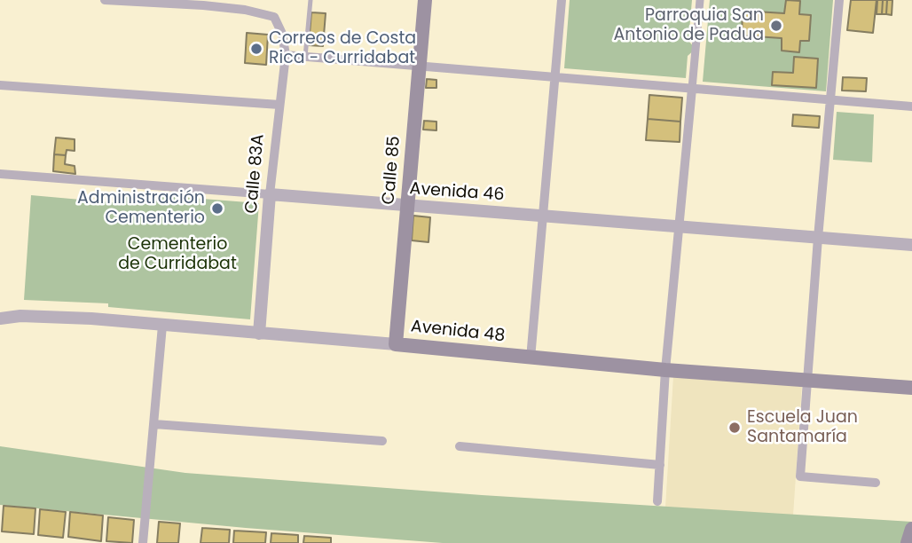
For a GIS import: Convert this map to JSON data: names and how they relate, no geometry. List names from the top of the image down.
{
  "streets": {
    "main road": ["Calle 85", "Avenida 48"],
    "street": ["Calle 83A", "Avenida 46"]
  },
  "crossings": [
    ["Calle 85", "Avenida 46"],
    ["Calle 85", "Avenida 48"],
    ["Calle 83A", "Avenida 46"],
    ["Calle 83A", "Avenida 48"]
  ],
  "parks": ["Cementerio de Curridabat"],
  "places": [
    "Parroquia San Antonio de Padua",
    "Correos de Costa Rica - Curridabat",
    "Administración Cementerio",
    "Escuela Juan Santamaría"
  ]
}
